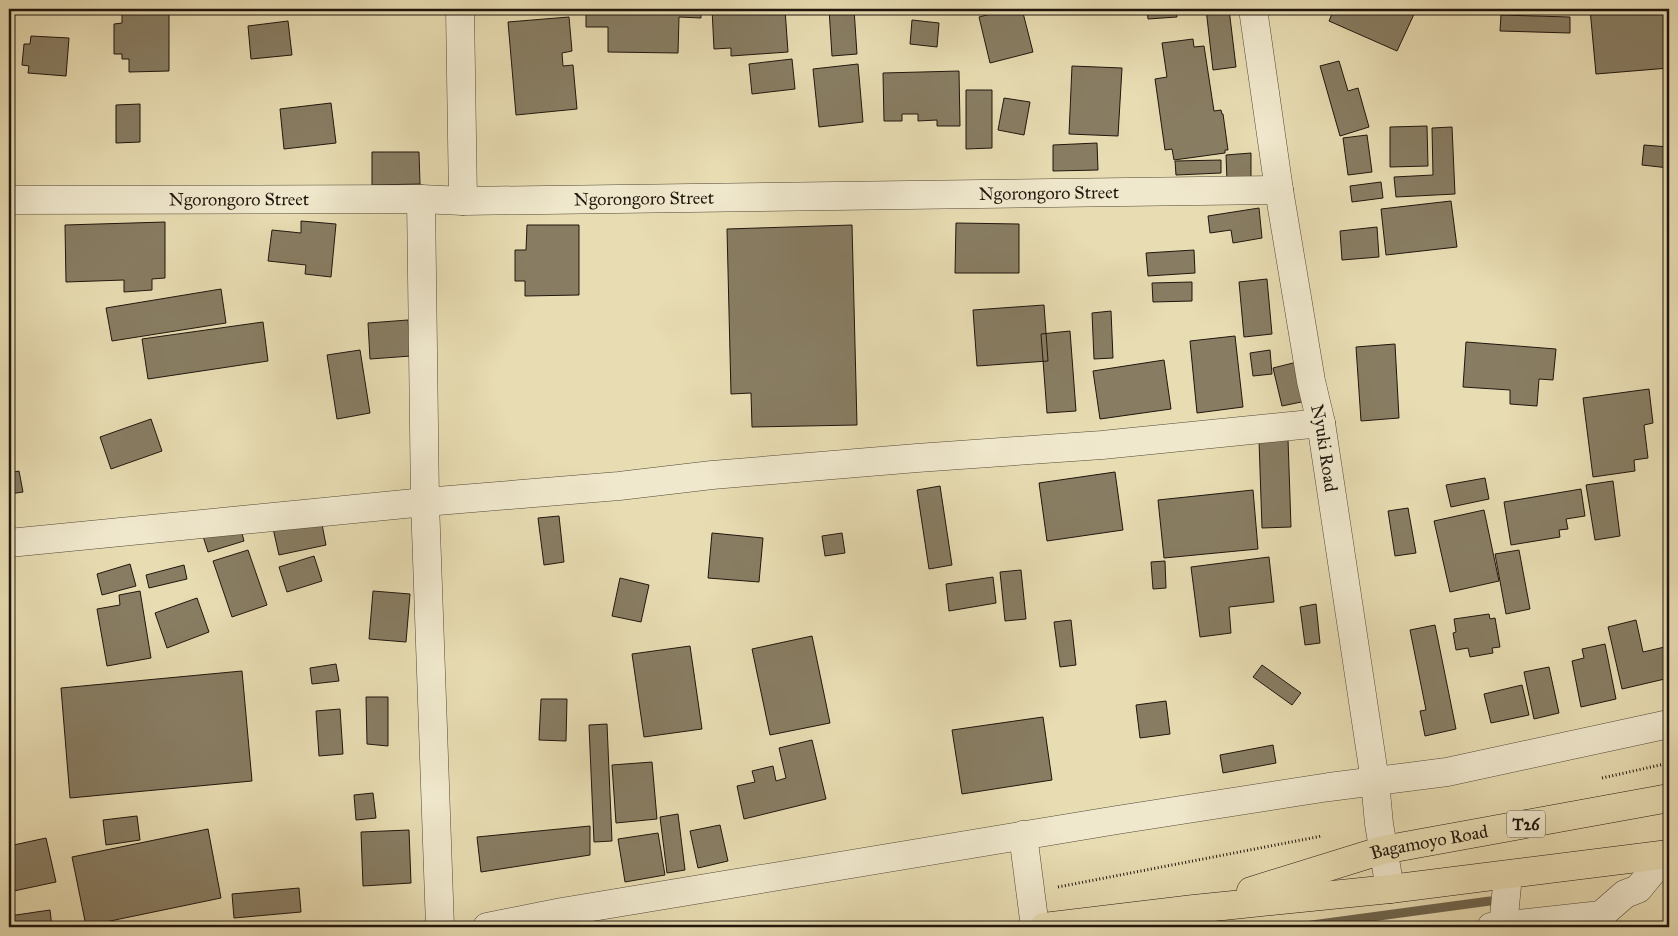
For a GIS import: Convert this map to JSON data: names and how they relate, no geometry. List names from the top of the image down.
{
  "streets": {
    "highway": ["T26", "Bagamoyo Road"],
    "street": ["Ngorongoro Street", "Nyuki Road"]
  },
  "crossings": [
    ["Ngorongoro Street", "Nyuki Road"],
    ["Nyuki Road", "Bagamoyo Road"]
  ]
}
